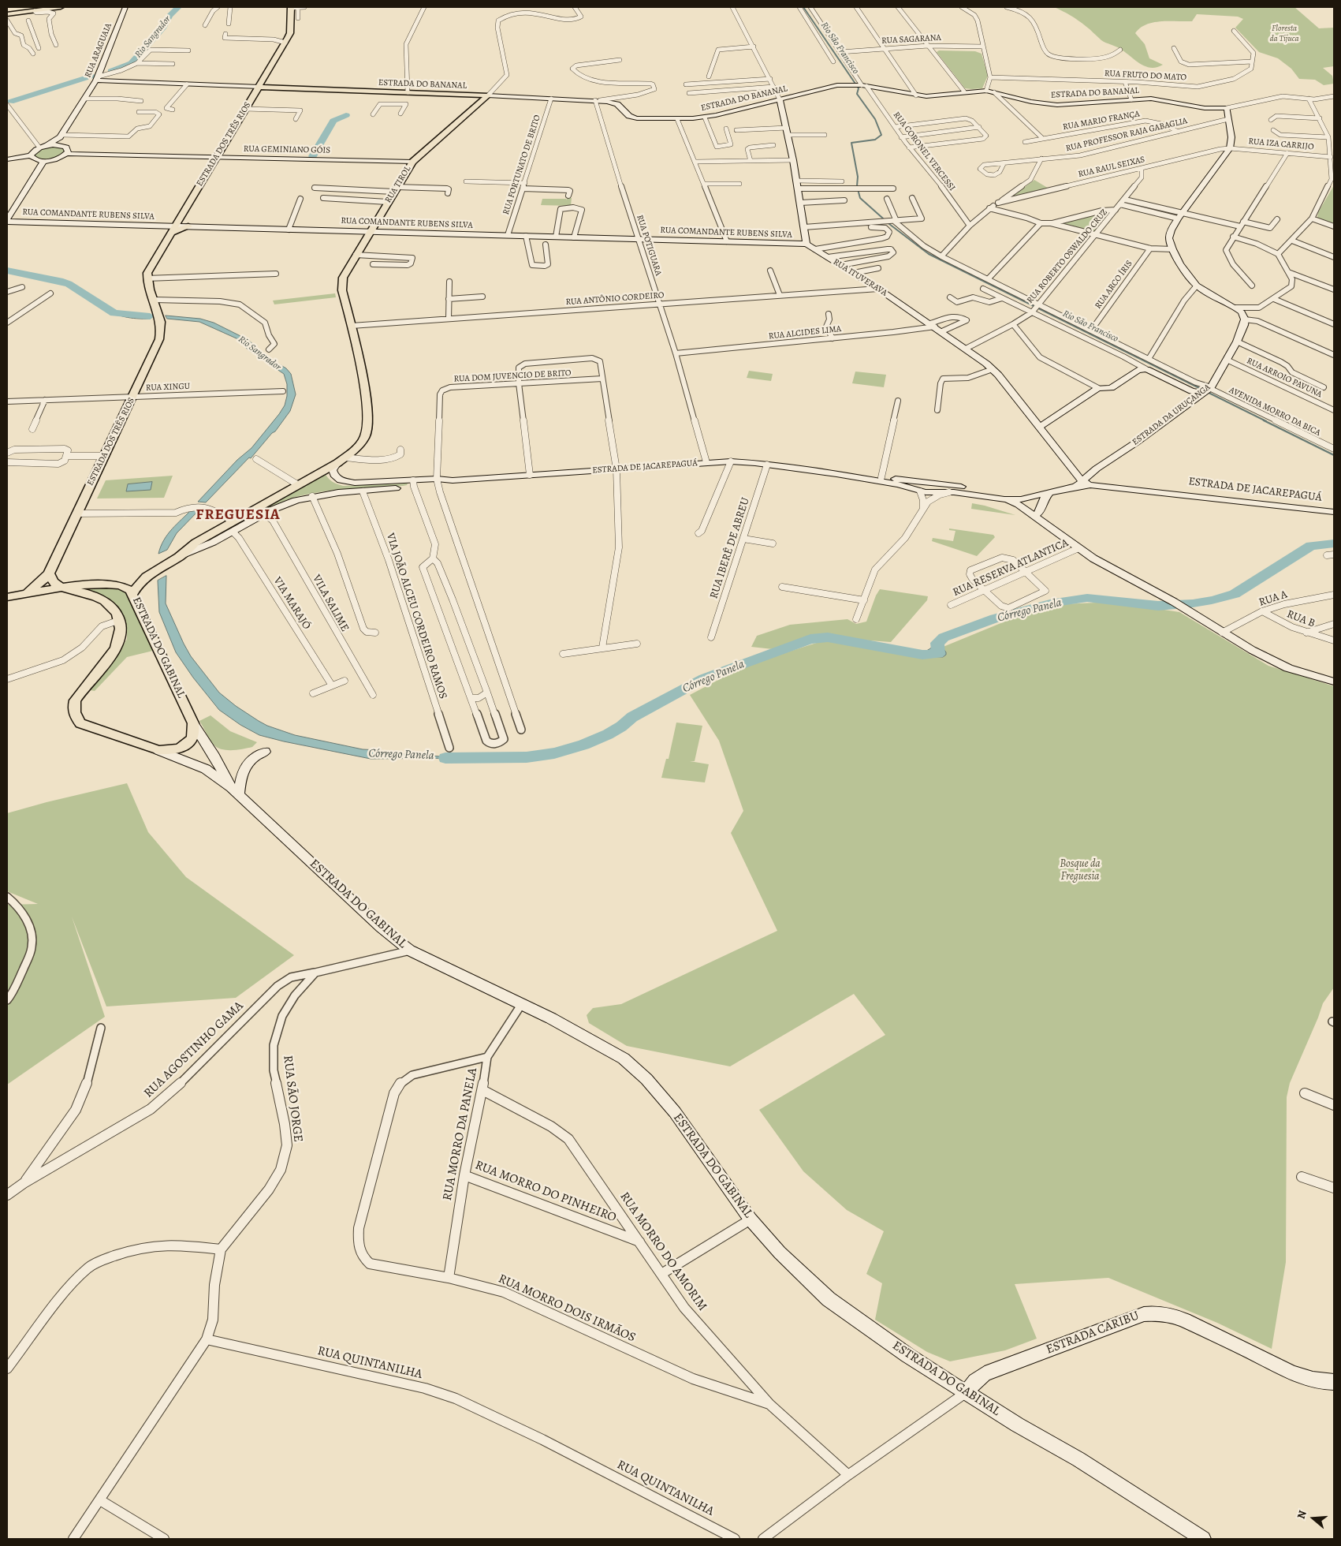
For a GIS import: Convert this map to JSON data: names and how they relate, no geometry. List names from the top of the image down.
{
  "streets": {
    "main road": [
      "ESTRADA DO BANANAL",
      "ESTRADA DOS TRÊS RIOS",
      "RUA TIROL",
      "ESTRADA DE JACAREPAGUÁ",
      "ESTRADA DO GABINAL"
    ],
    "street": [
      "RUA SAGARANA",
      "RUA ARAGUAIA",
      "RUA FRUTO DO MATO",
      "RUA MARIO FRANÇA",
      "RUA PROFESSOR RAJA GABAGLIA",
      "RUA IZA CARRIJO",
      "RUA GEMINIANO GÓIS",
      "RUA CORONEL VERCESSI",
      "RUA FORTUNATO DE BRITO",
      "RUA RAUL SEIXAS",
      "RUA COMANDANTE RUBENS SILVA",
      "RUA POTIGUARA",
      "RUA ROBERTO OSWALDO CRUZ",
      "RUA ITUVERAVA",
      "RUA ARCO ÍRIS",
      "RUA ANTÔNIO CORDEIRO",
      "RUA ALCIDES LIMA",
      "RUA DOM JUVENCIO DE BRITO",
      "RUA ARROIO PAVUNA",
      "RUA XINGU",
      "AVENIDA MORRO DA BICA",
      "ESTRADA DA URUÇANGA",
      "RUA IBERÊ DE ABREU",
      "RUA RESERVA ATLANTICA",
      "RUA A",
      "VIA MARAJÓ",
      "VILA SALIME",
      "VIA JOÃO ALCEU CORDEIRO RAMOS",
      "RUA B",
      "RUA AGOSTINHO GAMA",
      "RUA SÃO JORGE",
      "RUA MORRO DA PANELA",
      "RUA MORRO DO PINHEIRO",
      "RUA MORRO DO AMORIM",
      "RUA MORRO DOIS IRMÃOS",
      "ESTRADA CARIBU",
      "RUA QUINTANILHA"
    ]
  },
  "crossings": [
    ["RUA SAGARANA", "RUA CORONEL VERCESSI"],
    ["RUA ARAGUAIA", "ESTRADA DO BANANAL"],
    ["ESTRADA DO BANANAL", "ESTRADA DOS TRÊS RIOS"],
    ["ESTRADA DO BANANAL", "RUA CORONEL VERCESSI"],
    ["ESTRADA DO BANANAL", "RUA FORTUNATO DE BRITO"],
    ["ESTRADA DO BANANAL", "RUA TIROL"],
    ["ESTRADA DO BANANAL", "RUA POTIGUARA"],
    ["RUA MARIO FRANÇA", "RUA PROFESSOR RAJA GABAGLIA"],
    ["ESTRADA DOS TRÊS RIOS", "RUA GEMINIANO GÓIS"],
    ["ESTRADA DOS TRÊS RIOS", "RUA COMANDANTE RUBENS SILVA"],
    ["ESTRADA DOS TRÊS RIOS", "RUA XINGU"],
    ["RUA IZA CARRIJO", "RUA RAUL SEIXAS"],
    ["RUA GEMINIANO GÓIS", "RUA TIROL"],
    ["RUA FORTUNATO DE BRITO", "RUA COMANDANTE RUBENS SILVA"],
    ["RUA RAUL SEIXAS", "RUA ROBERTO OSWALDO CRUZ"],
    ["RUA TIROL", "RUA COMANDANTE RUBENS SILVA"],
    ["RUA TIROL", "RUA ANTÔNIO CORDEIRO"],
    ["RUA TIROL", "ESTRADA DE JACAREPAGUÁ"],
    ["RUA COMANDANTE RUBENS SILVA", "RUA POTIGUARA"],
    ["RUA COMANDANTE RUBENS SILVA", "RUA ITUVERAVA"],
    ["RUA POTIGUARA", "RUA ANTÔNIO CORDEIRO"],
    ["RUA POTIGUARA", "RUA ALCIDES LIMA"],
    ["RUA POTIGUARA", "ESTRADA DE JACAREPAGUÁ"],
    ["RUA ROBERTO OSWALDO CRUZ", "RUA ITUVERAVA"],
    ["RUA ROBERTO OSWALDO CRUZ", "AVENIDA MORRO DA BICA"],
    ["RUA ITUVERAVA", "RUA ANTÔNIO CORDEIRO"],
    ["RUA ITUVERAVA", "RUA ALCIDES LIMA"],
    ["RUA ITUVERAVA", "ESTRADA DA URUÇANGA"],
    ["RUA ITUVERAVA", "ESTRADA DE JACAREPAGUÁ"],
    ["RUA ARCO ÍRIS", "AVENIDA MORRO DA BICA"],
    ["RUA DOM JUVENCIO DE BRITO", "ESTRADA DE JACAREPAGUÁ"],
    ["RUA ARROIO PAVUNA", "ESTRADA DA URUÇANGA"],
    ["AVENIDA MORRO DA BICA", "ESTRADA DA URUÇANGA"],
    ["ESTRADA DA URUÇANGA", "ESTRADA DE JACAREPAGUÁ"],
    ["ESTRADA DE JACAREPAGUÁ", "RUA IBERÊ DE ABREU"],
    ["ESTRADA DE JACAREPAGUÁ", "VIA MARAJÓ"],
    ["ESTRADA DE JACAREPAGUÁ", "VILA SALIME"],
    ["ESTRADA DE JACAREPAGUÁ", "VIA JOÃO ALCEU CORDEIRO RAMOS"],
    ["ESTRADA DE JACAREPAGUÁ", "ESTRADA DO GABINAL"],
    ["RUA A", "RUA B"],
    ["ESTRADA DO GABINAL", "RUA MORRO DA PANELA"],
    ["ESTRADA DO GABINAL", "ESTRADA CARIBU"],
    ["RUA AGOSTINHO GAMA", "RUA SÃO JORGE"],
    ["RUA SÃO JORGE", "RUA QUINTANILHA"],
    ["RUA MORRO DA PANELA", "RUA MORRO DO PINHEIRO"],
    ["RUA MORRO DA PANELA", "RUA MORRO DO AMORIM"],
    ["RUA MORRO DA PANELA", "RUA MORRO DOIS IRMÃOS"],
    ["RUA MORRO DO PINHEIRO", "RUA MORRO DO AMORIM"],
    ["RUA MORRO DO AMORIM", "RUA MORRO DOIS IRMÃOS"]
  ],
  "districts": ["FREGUESIA"],
  "water": ["Rio Sangrador", "Rio São Francisco", "Córrego Panela"],
  "parks": ["Floresta da Tijuca", "Bosque da Freguesia"],
  "north": "left"
}
